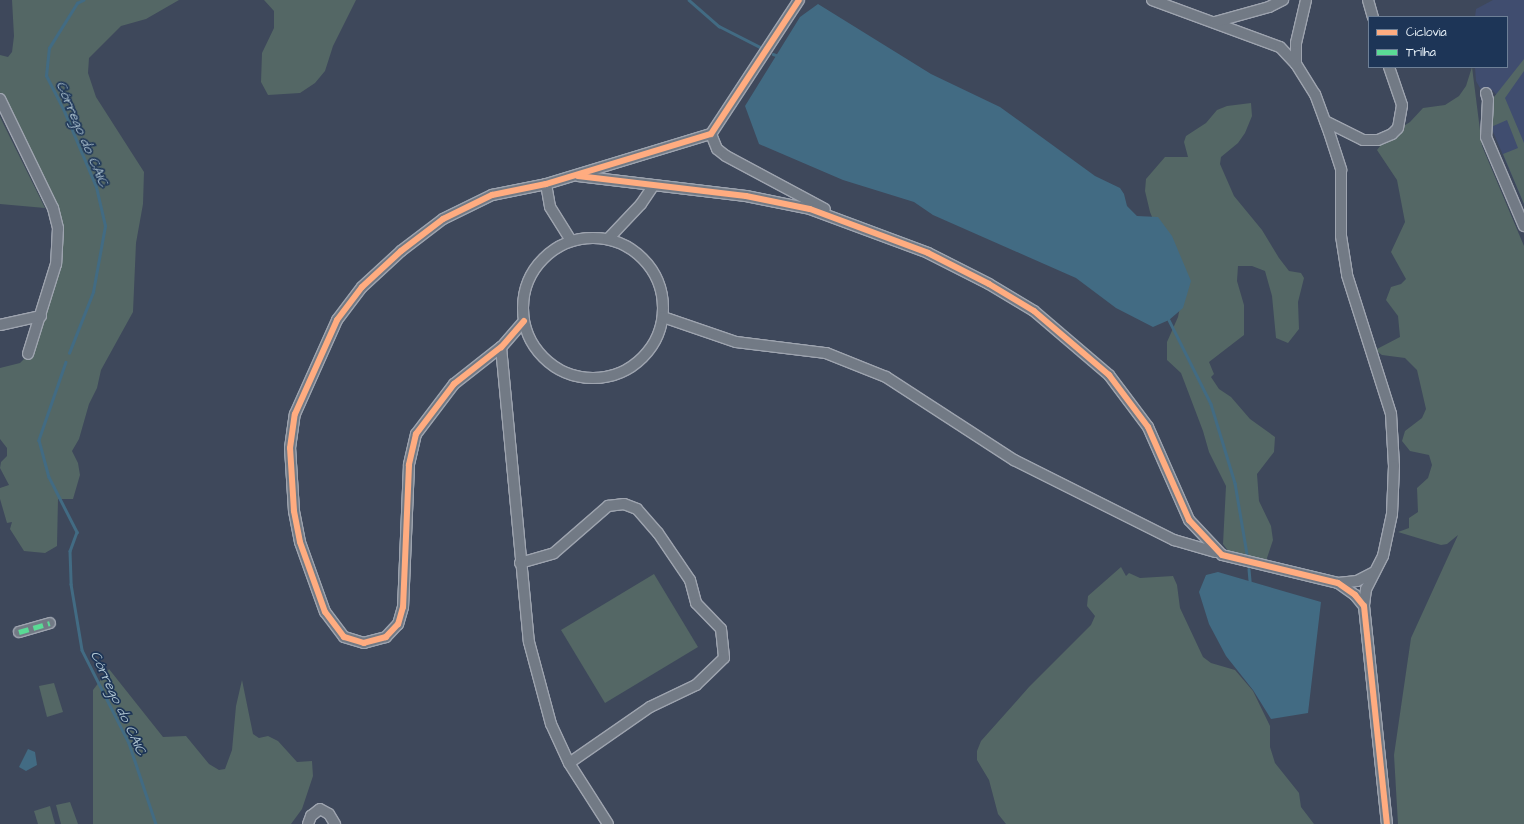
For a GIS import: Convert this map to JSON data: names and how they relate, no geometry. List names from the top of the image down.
{
  "water": ["Córrego do CAIC"],
  "legend": ["Ciclovia", "Trilha"]
}
